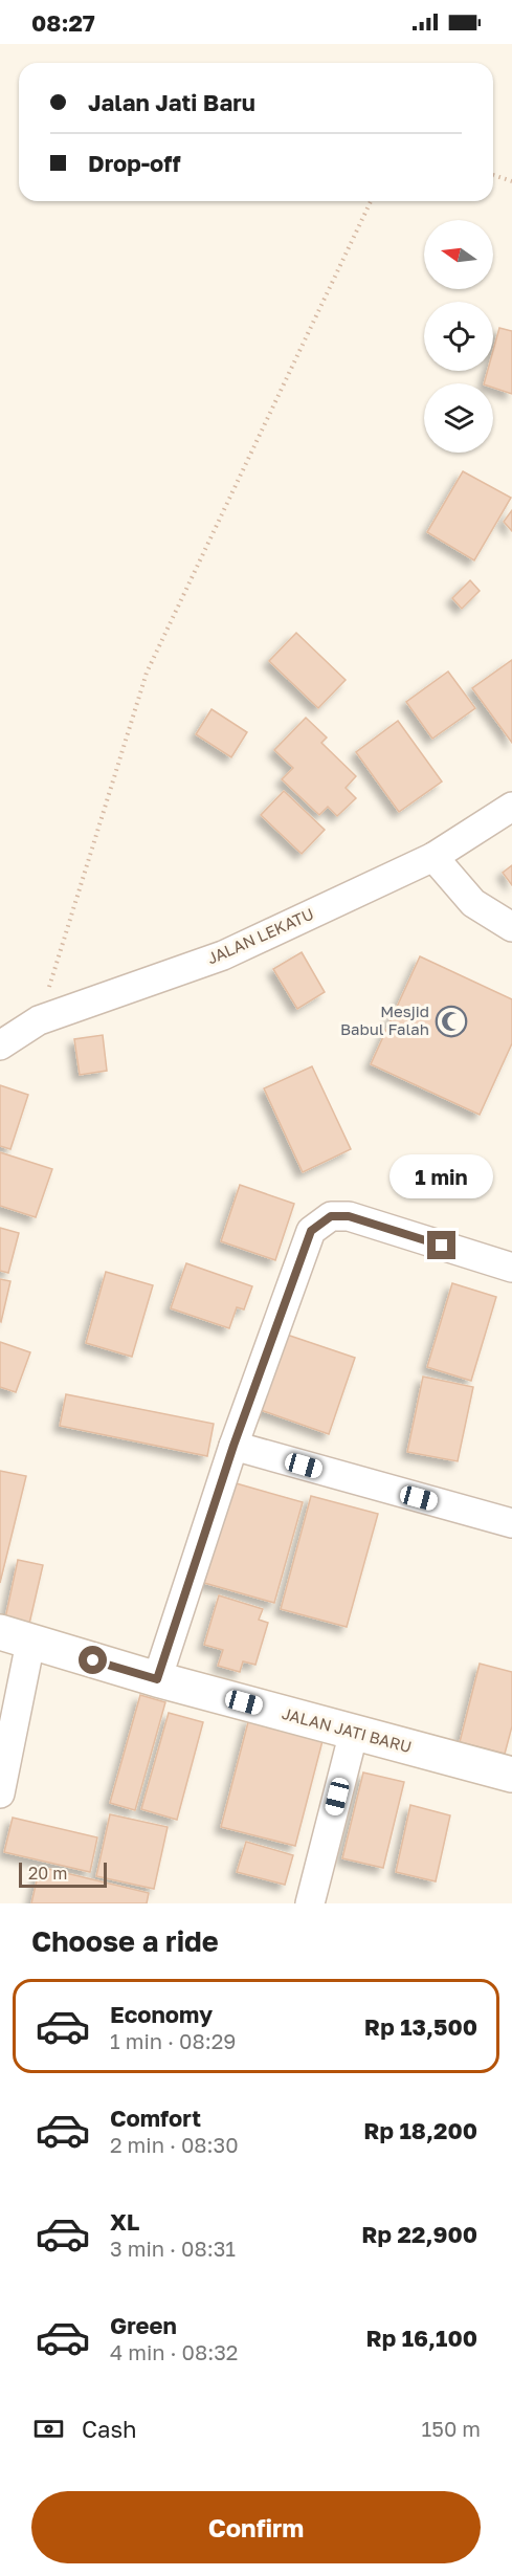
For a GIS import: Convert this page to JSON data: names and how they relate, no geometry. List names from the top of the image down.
{
  "streets": {
    "street": ["JALAN LEKATU", "JALAN JATI BARU"]
  },
  "places": {
    "mosque": ["Mesjid Babul Falah"]
  },
  "scale_bar": "20 m",
  "north": "left",
  "page": {
    "status": "08:27",
    "banner": ["Jalan Jati Baru", "Drop-off"],
    "bubble": "1 min",
    "scale": "20 m",
    "heading": "Choose a ride",
    "list": [
      {
        "name": "Economy",
        "note": "1 min · 08:29",
        "value": "Rp 13,500"
      },
      {
        "name": "Comfort",
        "note": "2 min · 08:30",
        "value": "Rp 18,200"
      },
      {
        "name": "XL",
        "note": "3 min · 08:31",
        "value": "Rp 22,900"
      },
      {
        "name": "Green",
        "note": "4 min · 08:32",
        "value": "Rp 16,100"
      }
    ],
    "pay": ["Cash", "150 m"],
    "buttons": "Confirm"
  }
}
